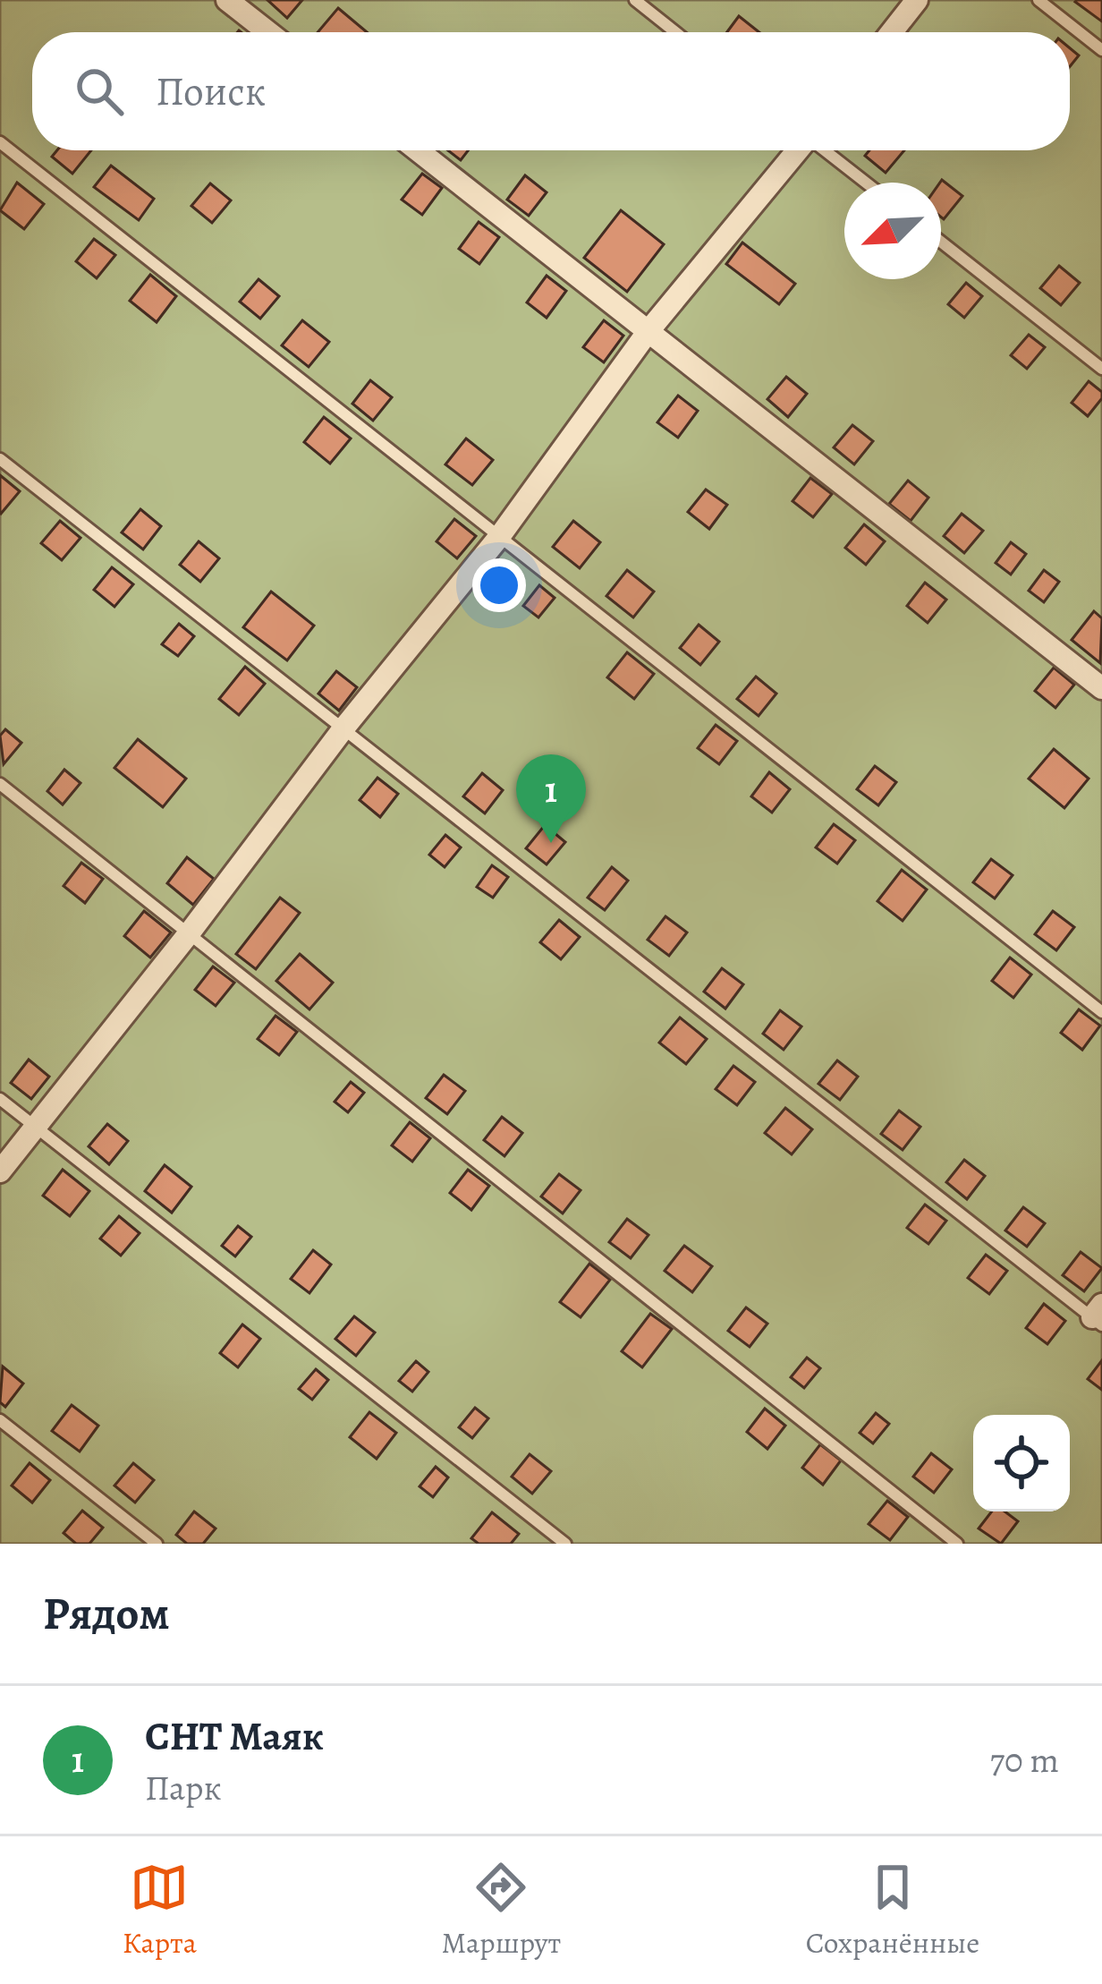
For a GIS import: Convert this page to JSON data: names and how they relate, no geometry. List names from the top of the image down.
{
  "north": "bottom left",
  "page": {
    "search": "Поиск",
    "pins": "1",
    "heading": "Рядом",
    "list": [
      {
        "mark": "1",
        "name": "СНТ Маяк",
        "note": "Парк",
        "value": "70 m"
      }
    ],
    "nav": ["Карта", "Маршрут", "Сохранённые"]
  }
}
